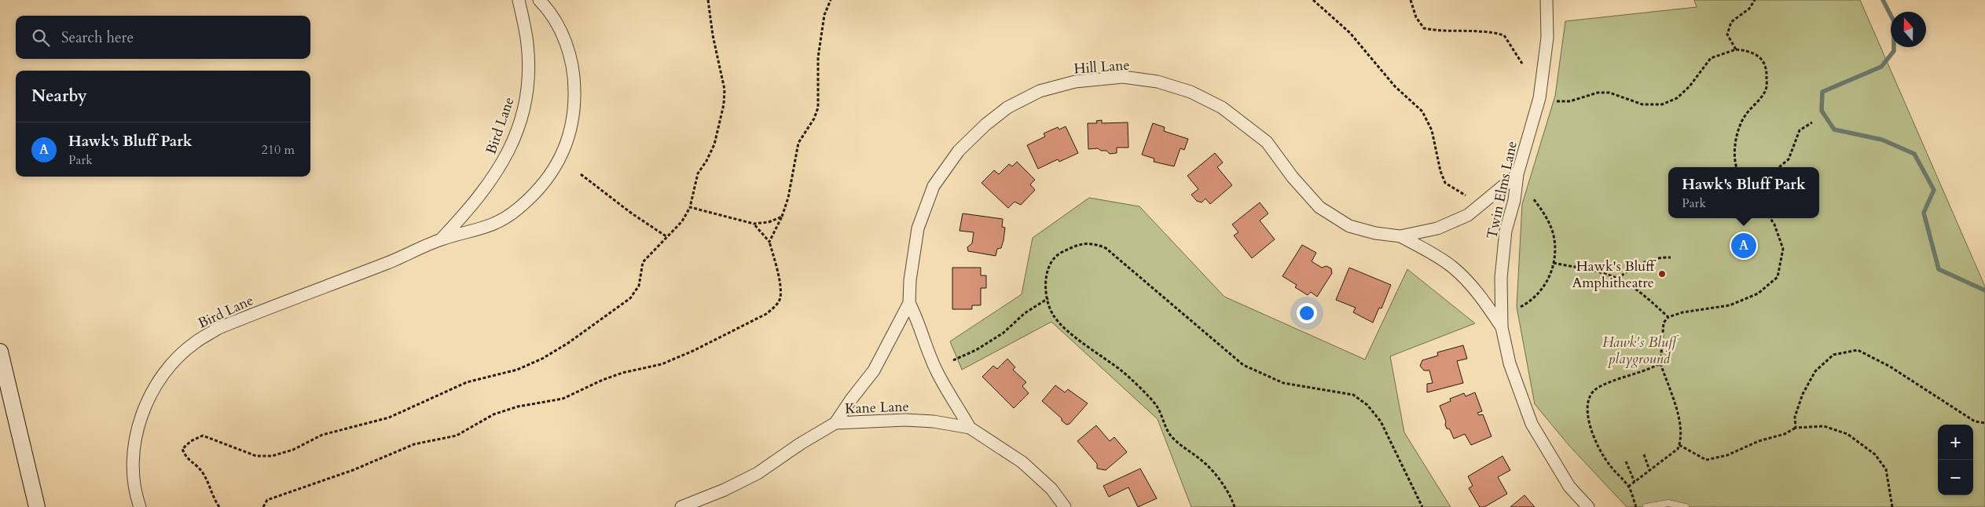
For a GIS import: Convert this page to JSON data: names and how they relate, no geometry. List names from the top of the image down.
{
  "streets": {
    "street": [
      "Hill Lane",
      "Bird Lane",
      "Twin Elms Lane",
      "Kane Lane"
    ]
  },
  "parks": ["Hawk's Bluff playground"],
  "places": ["Hawk's Bluff Amphitheatre"],
  "north": "top",
  "page": {
    "search": "Search here",
    "heading": "Nearby",
    "list": [
      {
        "mark": "A",
        "name": "Hawk's Bluff Park",
        "note": "Park",
        "value": "210 m"
      }
    ],
    "popup": ["Hawk's Bluff Park", "Park"],
    "pins": "A",
    "map_buttons": ["+", "−"]
  }
}
